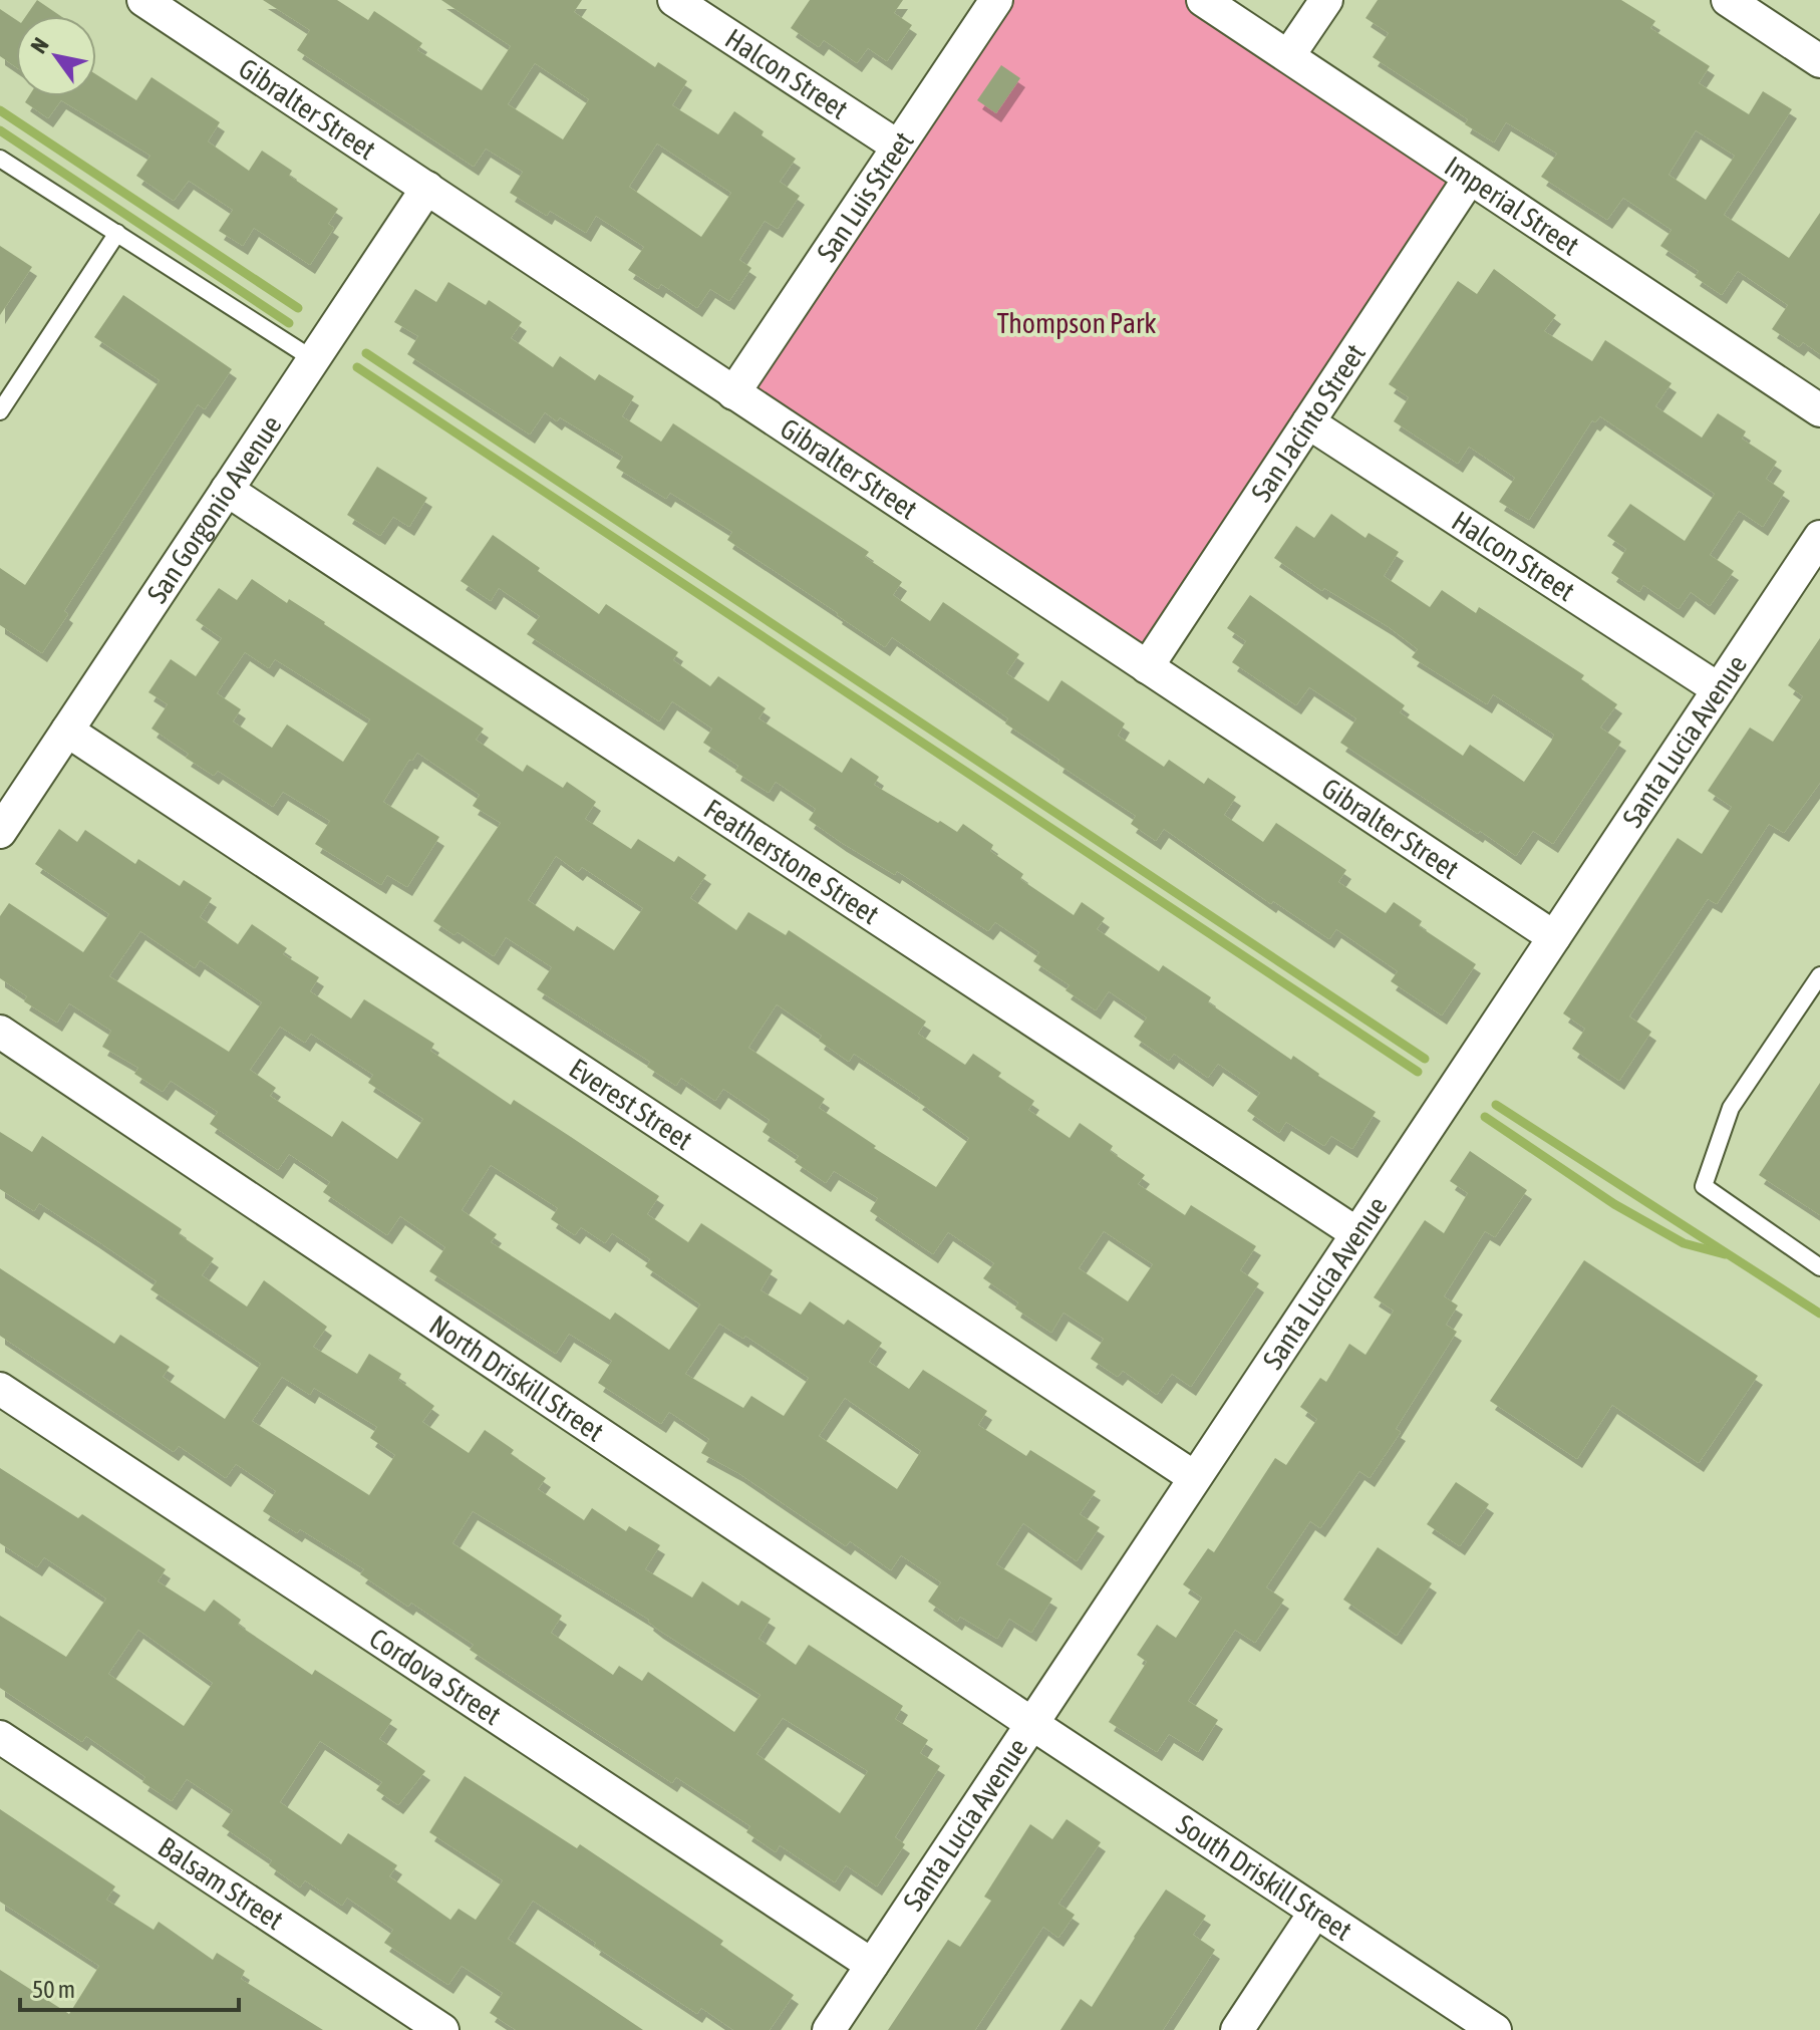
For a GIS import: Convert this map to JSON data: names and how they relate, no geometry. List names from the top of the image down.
{
  "streets": {
    "street": [
      "Halcon Street",
      "Gibralter Street",
      "San Luis Street",
      "Imperial Street",
      "San Jacinto Street",
      "San Gorgonio Avenue",
      "Santa Lucia Avenue",
      "Featherstone Street",
      "Everest Street",
      "North Driskill Street",
      "Cordova Street",
      "South Driskill Street",
      "Balsam Street"
    ]
  },
  "crossings": [
    ["Halcon Street", "San Luis Street"],
    ["Halcon Street", "San Jacinto Street"],
    ["Halcon Street", "Santa Lucia Avenue"],
    ["Gibralter Street", "San Luis Street"],
    ["Gibralter Street", "San Jacinto Street"],
    ["Gibralter Street", "San Gorgonio Avenue"],
    ["Gibralter Street", "Santa Lucia Avenue"],
    ["Imperial Street", "San Jacinto Street"],
    ["San Gorgonio Avenue", "Featherstone Street"],
    ["San Gorgonio Avenue", "Everest Street"],
    ["Santa Lucia Avenue", "Featherstone Street"],
    ["Santa Lucia Avenue", "Everest Street"],
    ["Santa Lucia Avenue", "North Driskill Street"],
    ["Santa Lucia Avenue", "Cordova Street"],
    ["Santa Lucia Avenue", "South Driskill Street"],
    ["North Driskill Street", "South Driskill Street"]
  ],
  "parks": ["Thompson Park"],
  "scale_bar": "50 m",
  "north": "top left"
}
